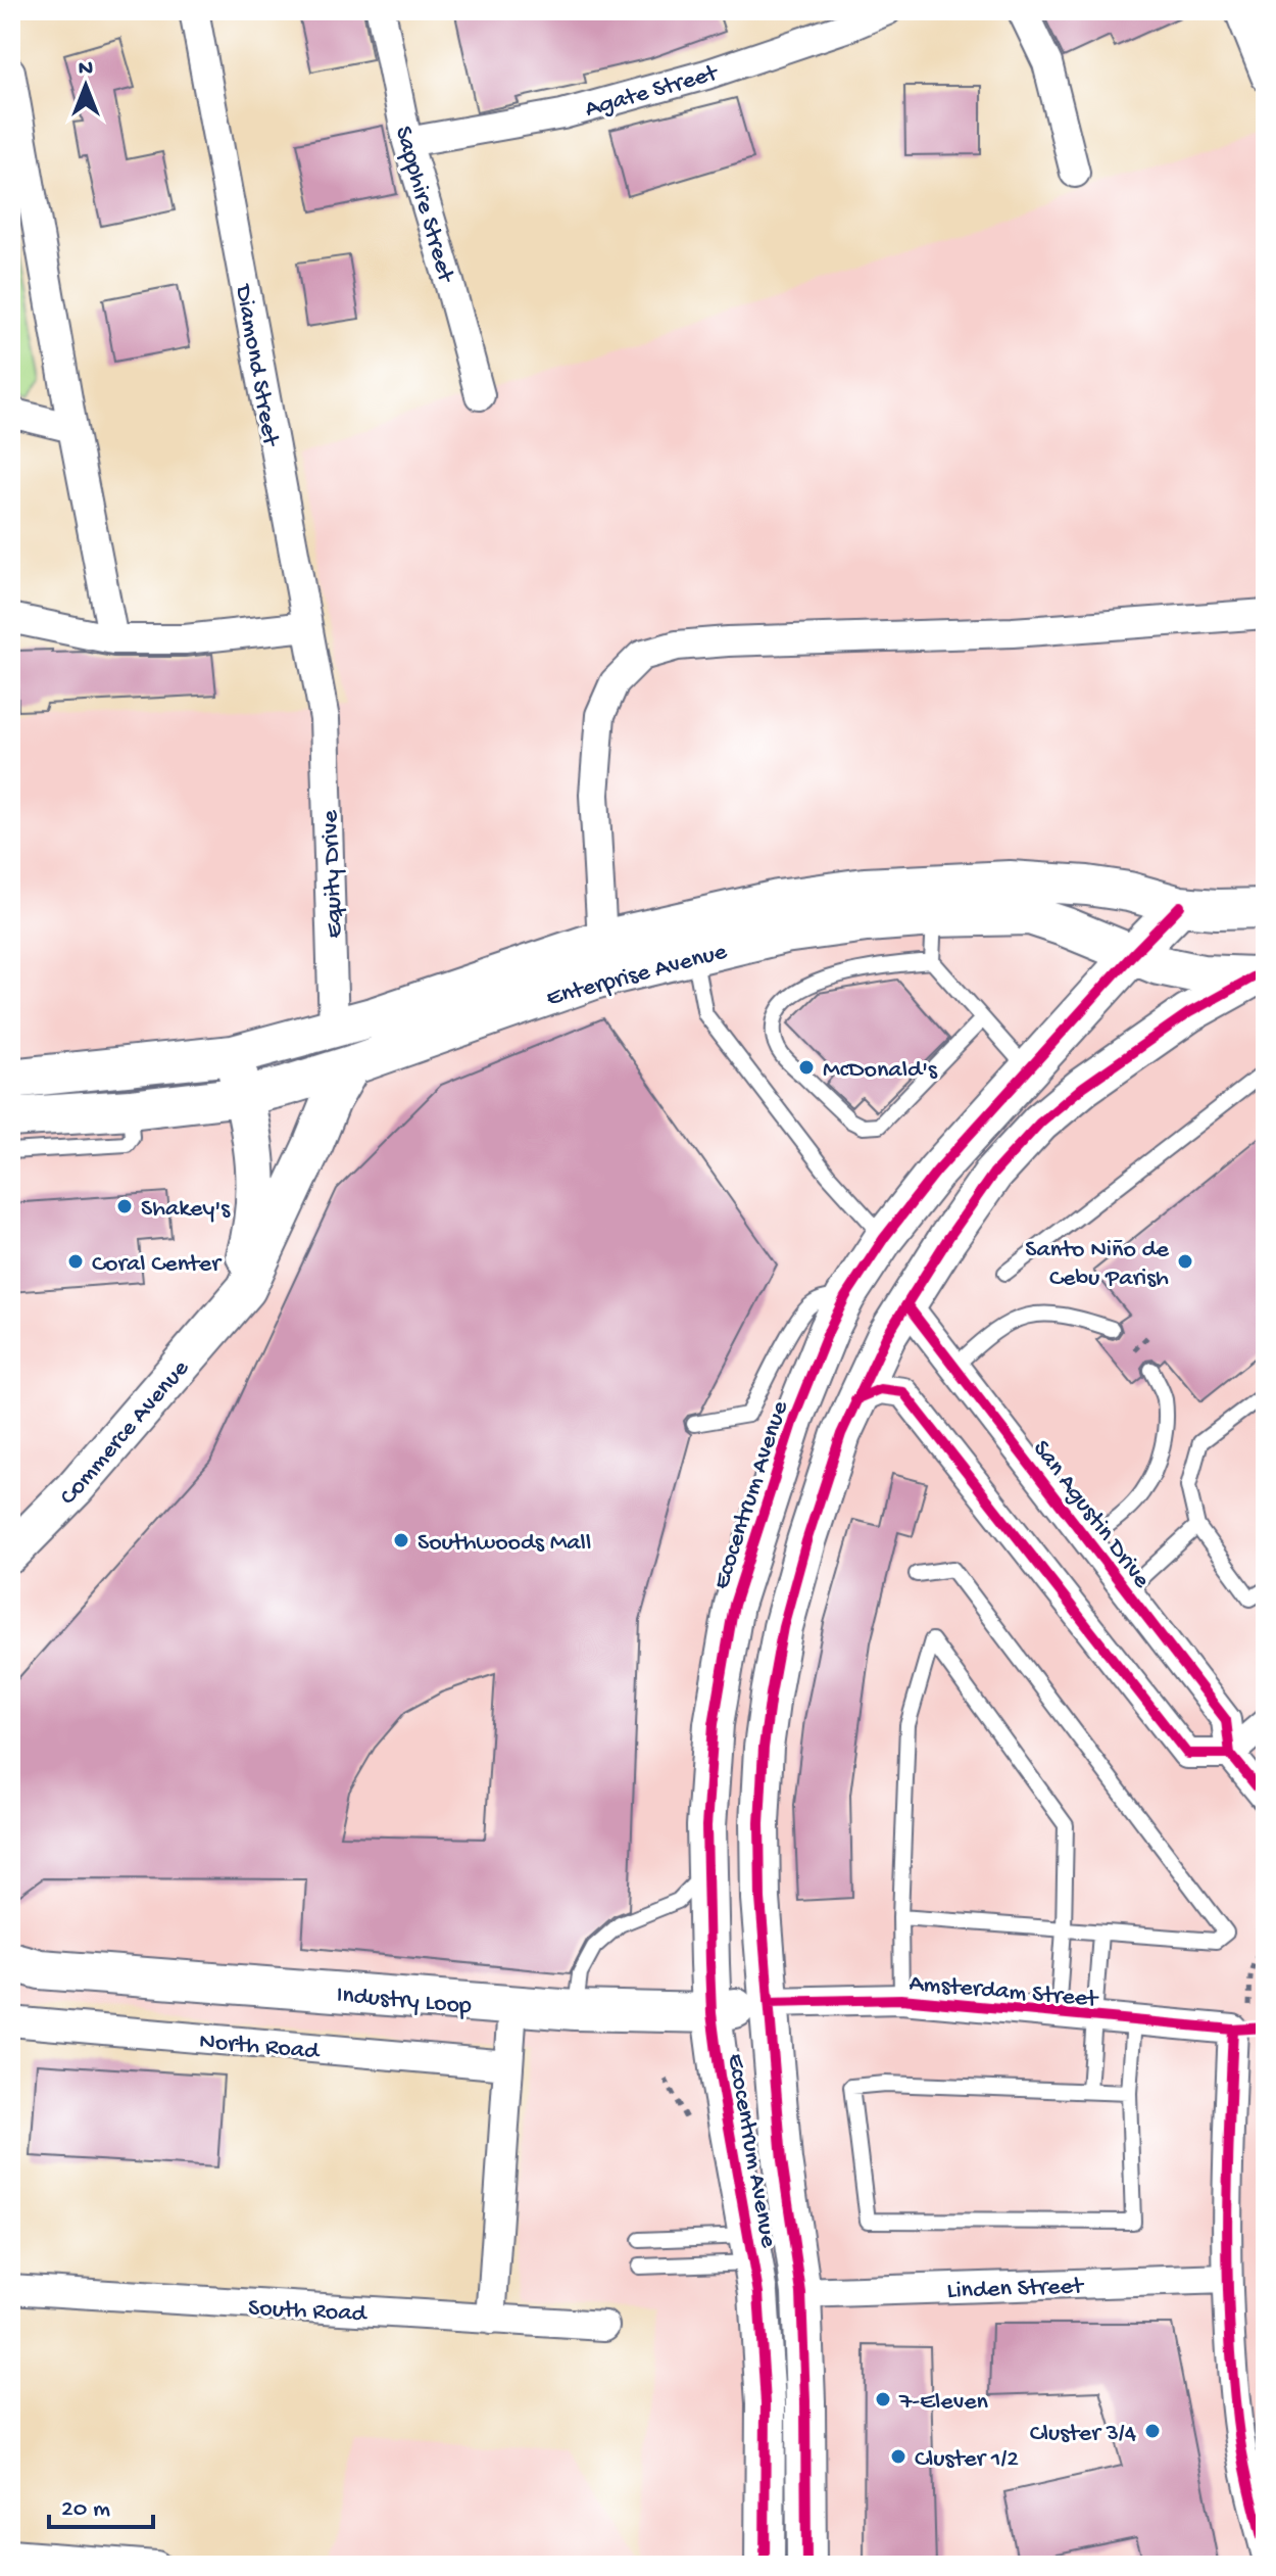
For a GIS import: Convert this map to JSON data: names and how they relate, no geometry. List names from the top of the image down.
{
  "streets": {
    "street": [
      "Agate Street",
      "Sapphire Street",
      "Diamond Street",
      "Equity Drive",
      "Enterprise Avenue",
      "Commerce Avenue",
      "Ecocentrum Avenue",
      "San Agustin Drive",
      "Amsterdam Street",
      "Industry Loop",
      "North Road",
      "Linden Street",
      "South Road"
    ]
  },
  "crossings": [
    ["Agate Street", "Sapphire Street"],
    ["Diamond Street", "Equity Drive"],
    ["Equity Drive", "Enterprise Avenue"],
    ["Enterprise Avenue", "Commerce Avenue"],
    ["Enterprise Avenue", "Ecocentrum Avenue"],
    ["Ecocentrum Avenue", "San Agustin Drive"],
    ["Ecocentrum Avenue", "Amsterdam Street"],
    ["Ecocentrum Avenue", "Industry Loop"],
    ["Ecocentrum Avenue", "Linden Street"],
    ["Amsterdam Street", "Industry Loop"]
  ],
  "places": [
    "McDonald's",
    "Shakey's",
    "Coral Center",
    "Santo Niño de Cebu Parish",
    "Southwoods Mall",
    "7-Eleven",
    "Cluster 3/4",
    "Cluster 1/2"
  ],
  "scale_bar": "20 m",
  "north": "top"
}
